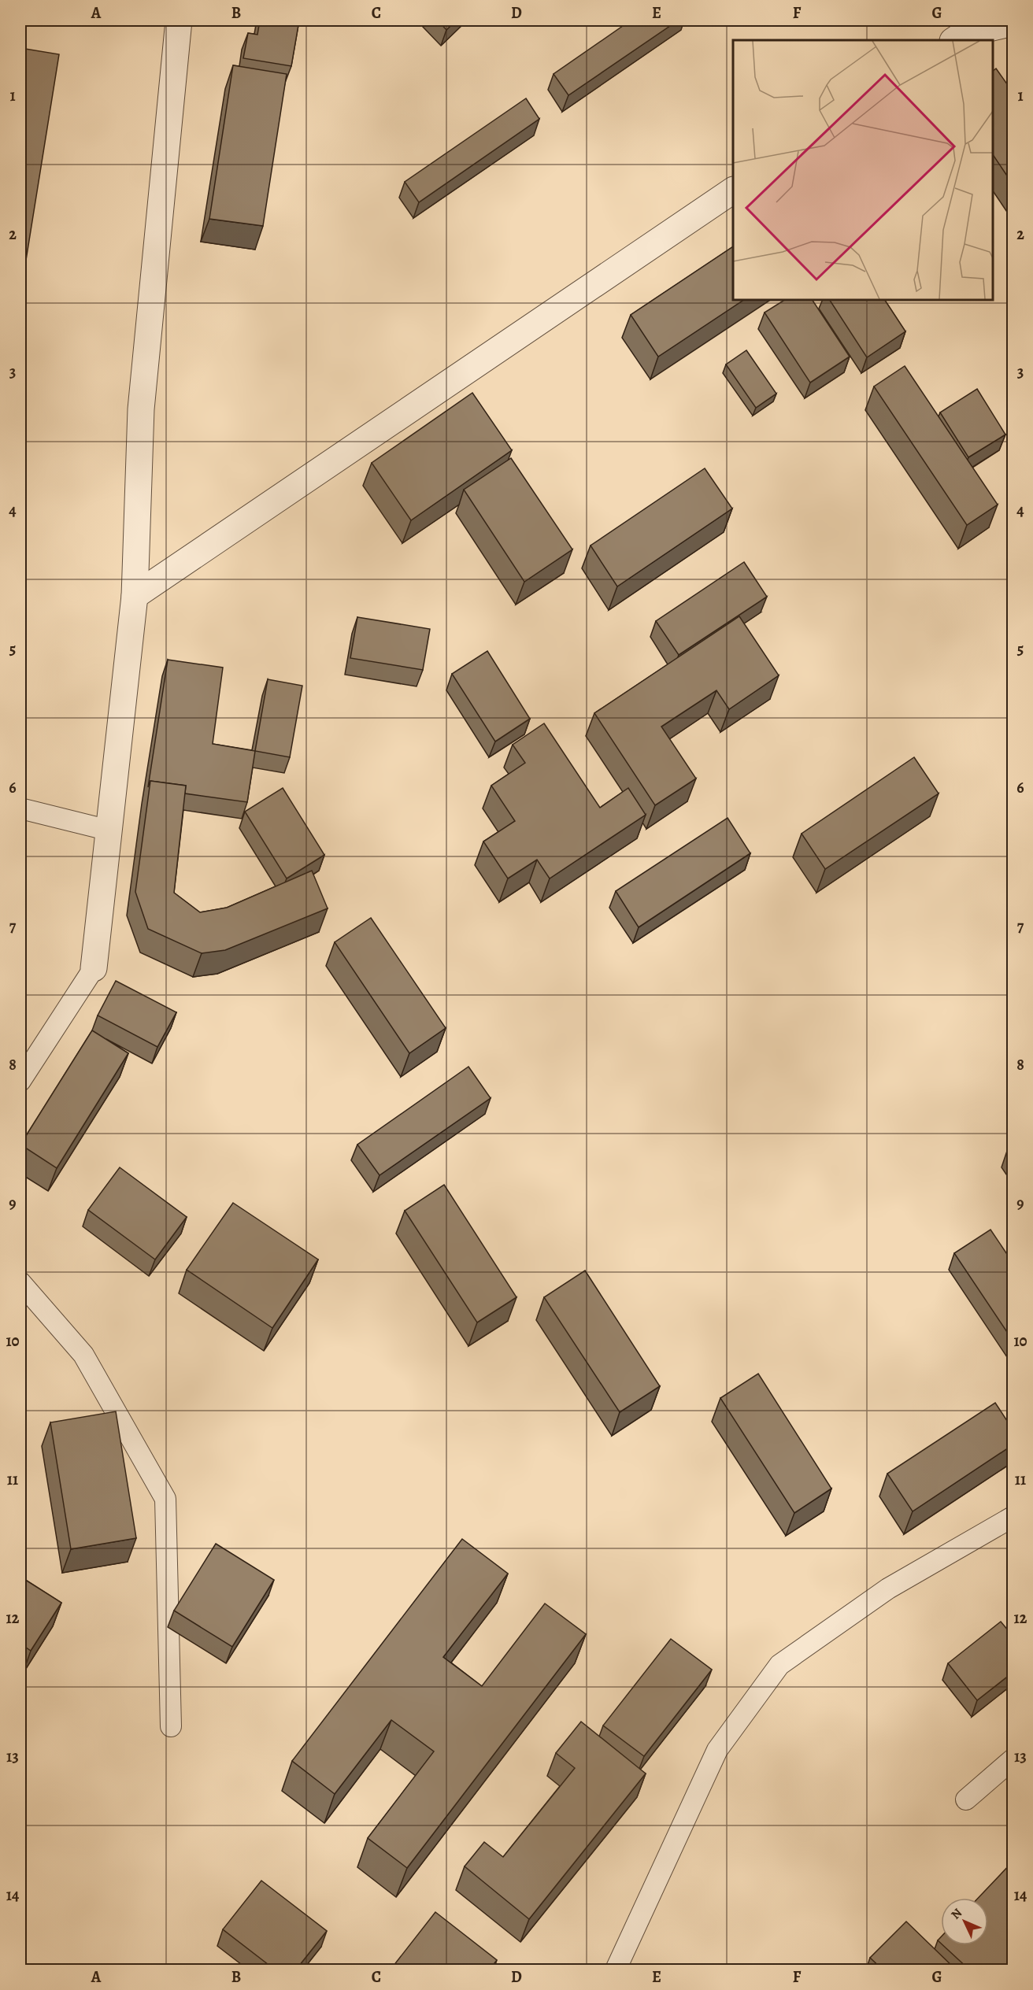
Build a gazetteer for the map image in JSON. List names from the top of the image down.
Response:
{
  "north": "top left",
  "grid": {
    "columns": [
      "A",
      "B",
      "C",
      "D",
      "E",
      "F",
      "G"
    ],
    "rows": [
      "1",
      "2",
      "3",
      "4",
      "5",
      "6",
      "7",
      "8",
      "9",
      "10",
      "11",
      "12",
      "13",
      "14"
    ]
  }
}
